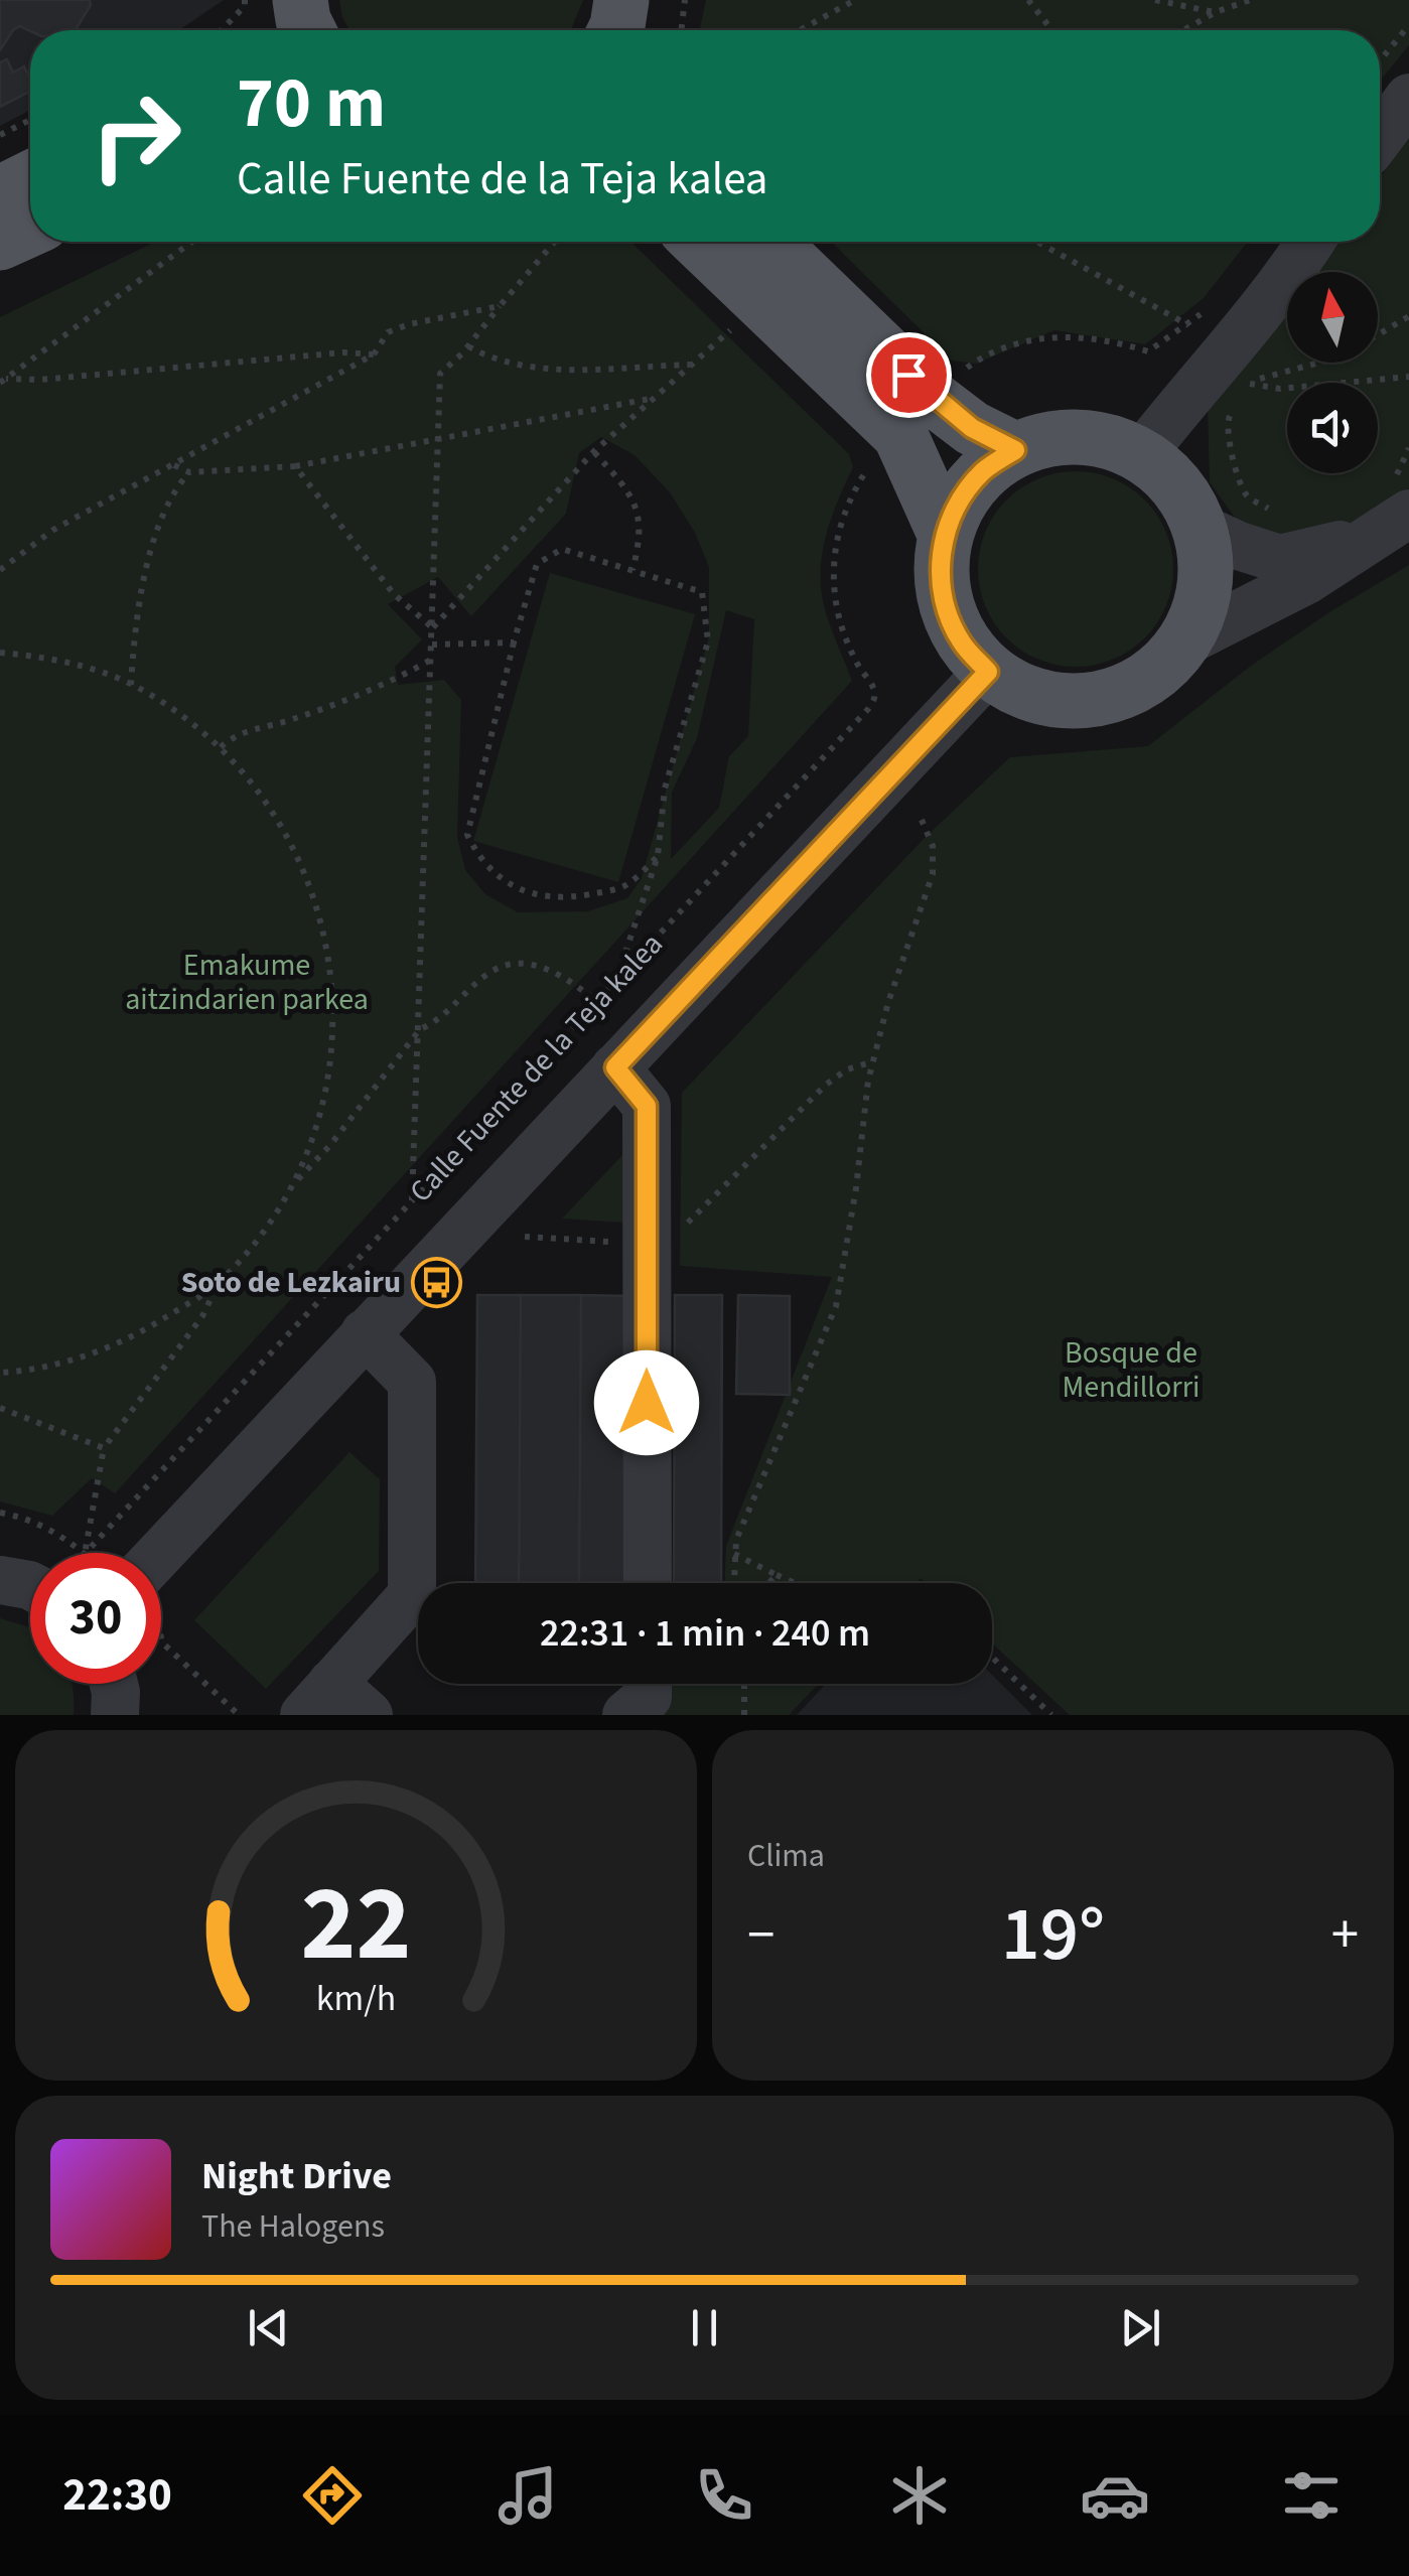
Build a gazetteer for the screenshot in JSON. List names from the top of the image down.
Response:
{
  "streets": {
    "street": ["Calle Fuente de la Teja kalea"]
  },
  "parks": ["Emakume aitzindarien parkea", "Bosque de Mendillorri"],
  "places": {
    "bus stop": ["Soto de Lezkairu"]
  },
  "north": "top",
  "page": {
    "turn": ["70 m", "Calle Fuente de la Teja kalea"],
    "limit": "30",
    "trip": "22:31 · 1 min · 240 m",
    "tile": "Clima",
    "heat": ["−", "19°", "+"],
    "song": ["Night Drive", "The Halogens"],
    "tabs": "22:30",
    "gauge": ["22", "km/h"]
  }
}
